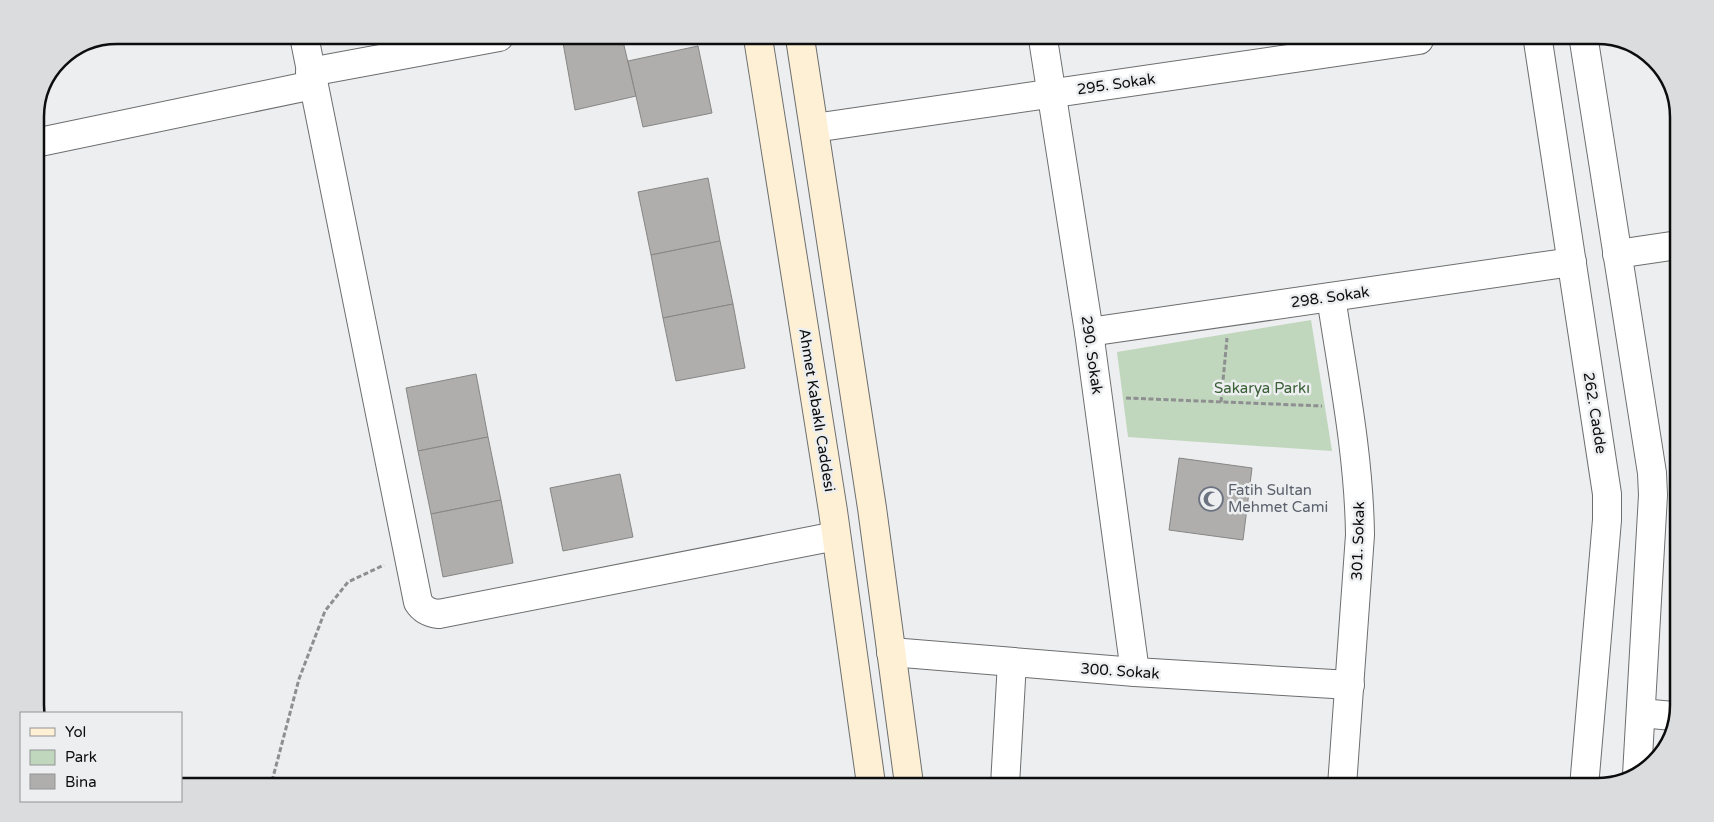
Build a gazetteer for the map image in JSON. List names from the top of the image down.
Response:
{
  "streets": {
    "main road": ["Ahmet Kabaklı Caddesi"],
    "street": [
      "295. Sokak",
      "298. Sokak",
      "290. Sokak",
      "262. Cadde",
      "301. Sokak",
      "300. Sokak"
    ]
  },
  "crossings": [
    ["295. Sokak", "290. Sokak"],
    ["298. Sokak", "290. Sokak"],
    ["298. Sokak", "262. Cadde"],
    ["298. Sokak", "301. Sokak"],
    ["290. Sokak", "300. Sokak"],
    ["301. Sokak", "300. Sokak"]
  ],
  "parks": ["Sakarya Parkı"],
  "places": {
    "mosque": ["Fatih Sultan Mehmet Cami"]
  },
  "legend": ["Yol", "Park", "Bina"]
}
